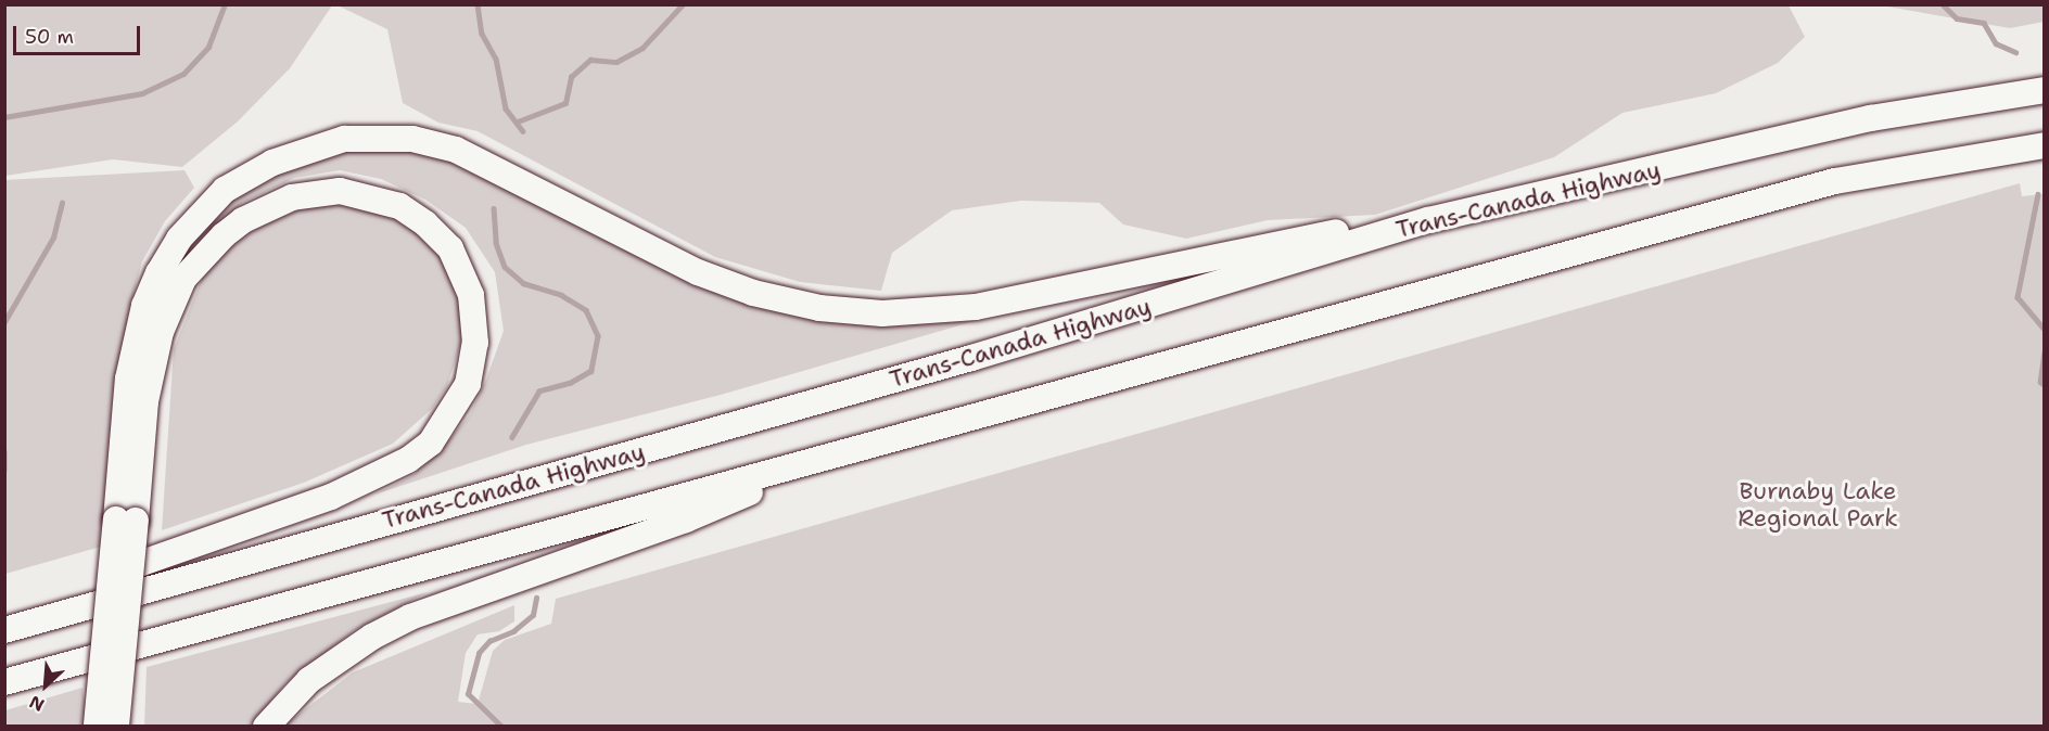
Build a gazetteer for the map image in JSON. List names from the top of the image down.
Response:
{
  "streets": {
    "highway": ["Trans-Canada Highway"]
  },
  "parks": ["Burnaby Lake Regional Park"],
  "scale_bar": "50 m",
  "north": "bottom left"
}
